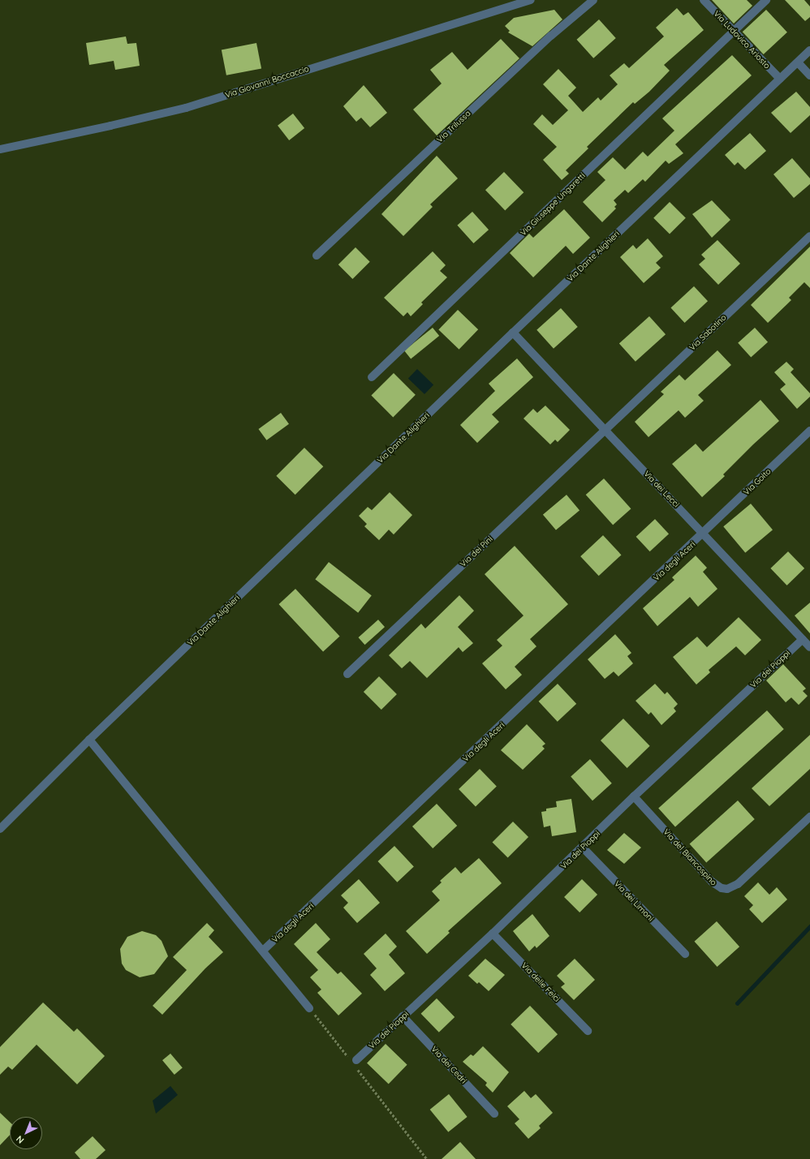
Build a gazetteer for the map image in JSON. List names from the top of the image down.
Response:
{
  "streets": {
    "street": [
      "Via Ludovico Ariosto",
      "Via Giovanni Boccaccio",
      "Via Trilussa",
      "Via Giuseppe Ungaretti",
      "Via Dante Alighieri",
      "Via Sabotino",
      "Via Goito",
      "Via dei Lecci",
      "Via dei Pini",
      "Via degli Aceri",
      "Via dei Pioppi",
      "Via del Biancospino",
      "Via dei Limoni",
      "Via delle Felci",
      "Via dei Cedri"
    ]
  },
  "crossings": [
    ["Via Ludovico Ariosto", "Via Giuseppe Ungaretti"],
    ["Via Ludovico Ariosto", "Via Dante Alighieri"],
    ["Via Dante Alighieri", "Via dei Lecci"],
    ["Via Sabotino", "Via dei Lecci"],
    ["Via Sabotino", "Via dei Pini"],
    ["Via Goito", "Via dei Lecci"],
    ["Via Goito", "Via degli Aceri"],
    ["Via dei Lecci", "Via dei Pini"],
    ["Via dei Lecci", "Via degli Aceri"],
    ["Via dei Lecci", "Via dei Pioppi"],
    ["Via dei Pioppi", "Via del Biancospino"],
    ["Via dei Pioppi", "Via dei Limoni"],
    ["Via dei Pioppi", "Via delle Felci"],
    ["Via dei Pioppi", "Via dei Cedri"]
  ],
  "north": "bottom left"
}
